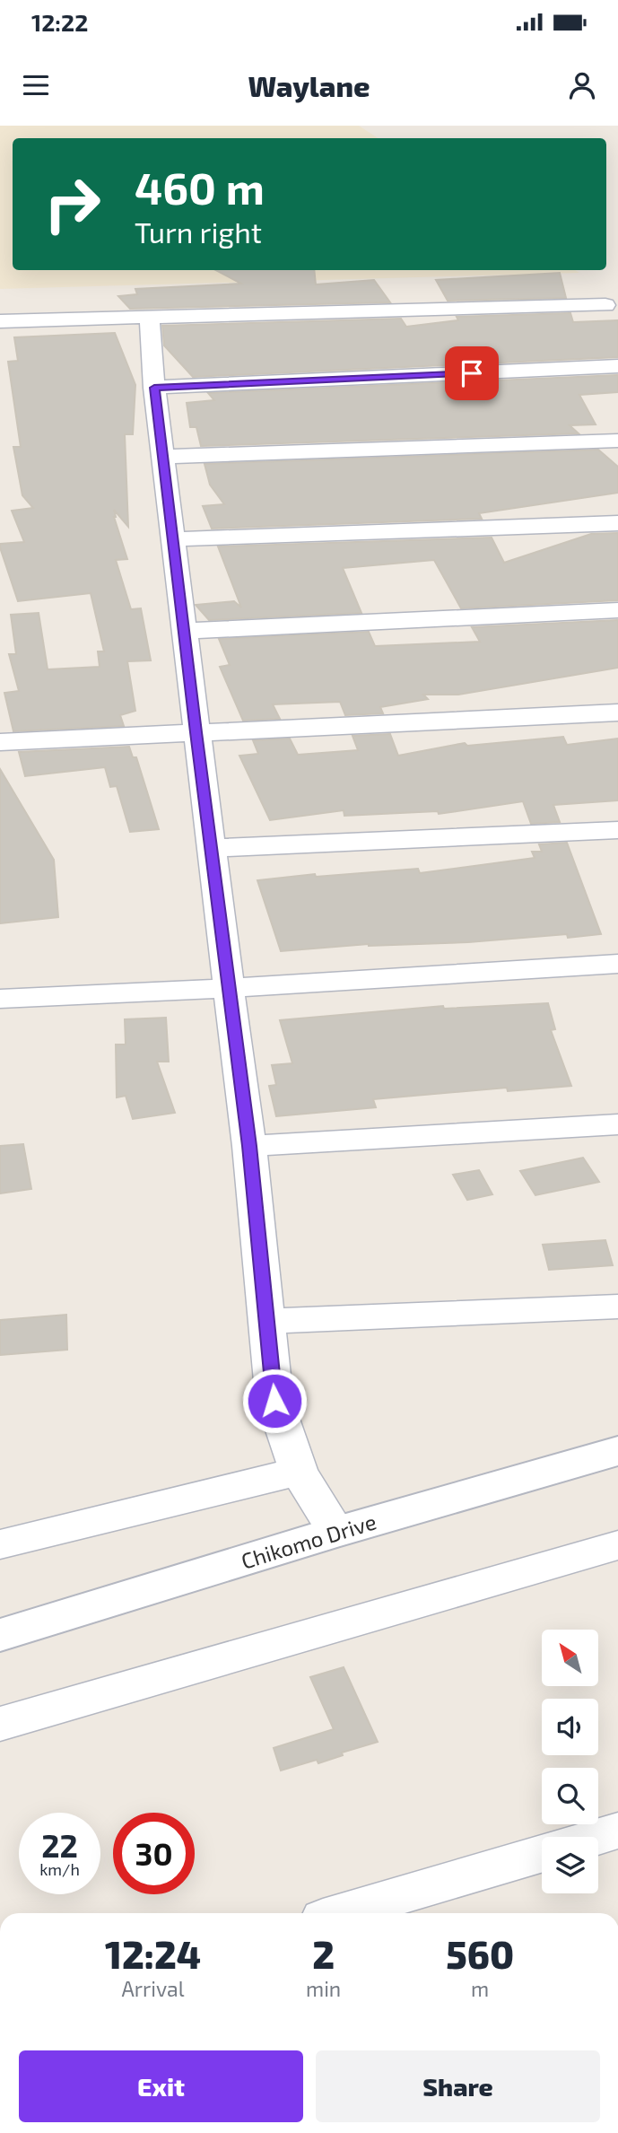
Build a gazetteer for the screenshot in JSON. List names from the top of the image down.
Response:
{
  "streets": {
    "street": ["Chikomo Drive"]
  },
  "north": "top left",
  "page": {
    "status": "12:22",
    "header": "Waylane",
    "turn": ["460 m", "Turn right"],
    "speed": "22 km/h",
    "limit": "30",
    "eta": [
      "12:24",
      "Arrival",
      "2",
      "min",
      "560",
      "m"
    ],
    "buttons": ["Exit", "Share"]
  }
}
